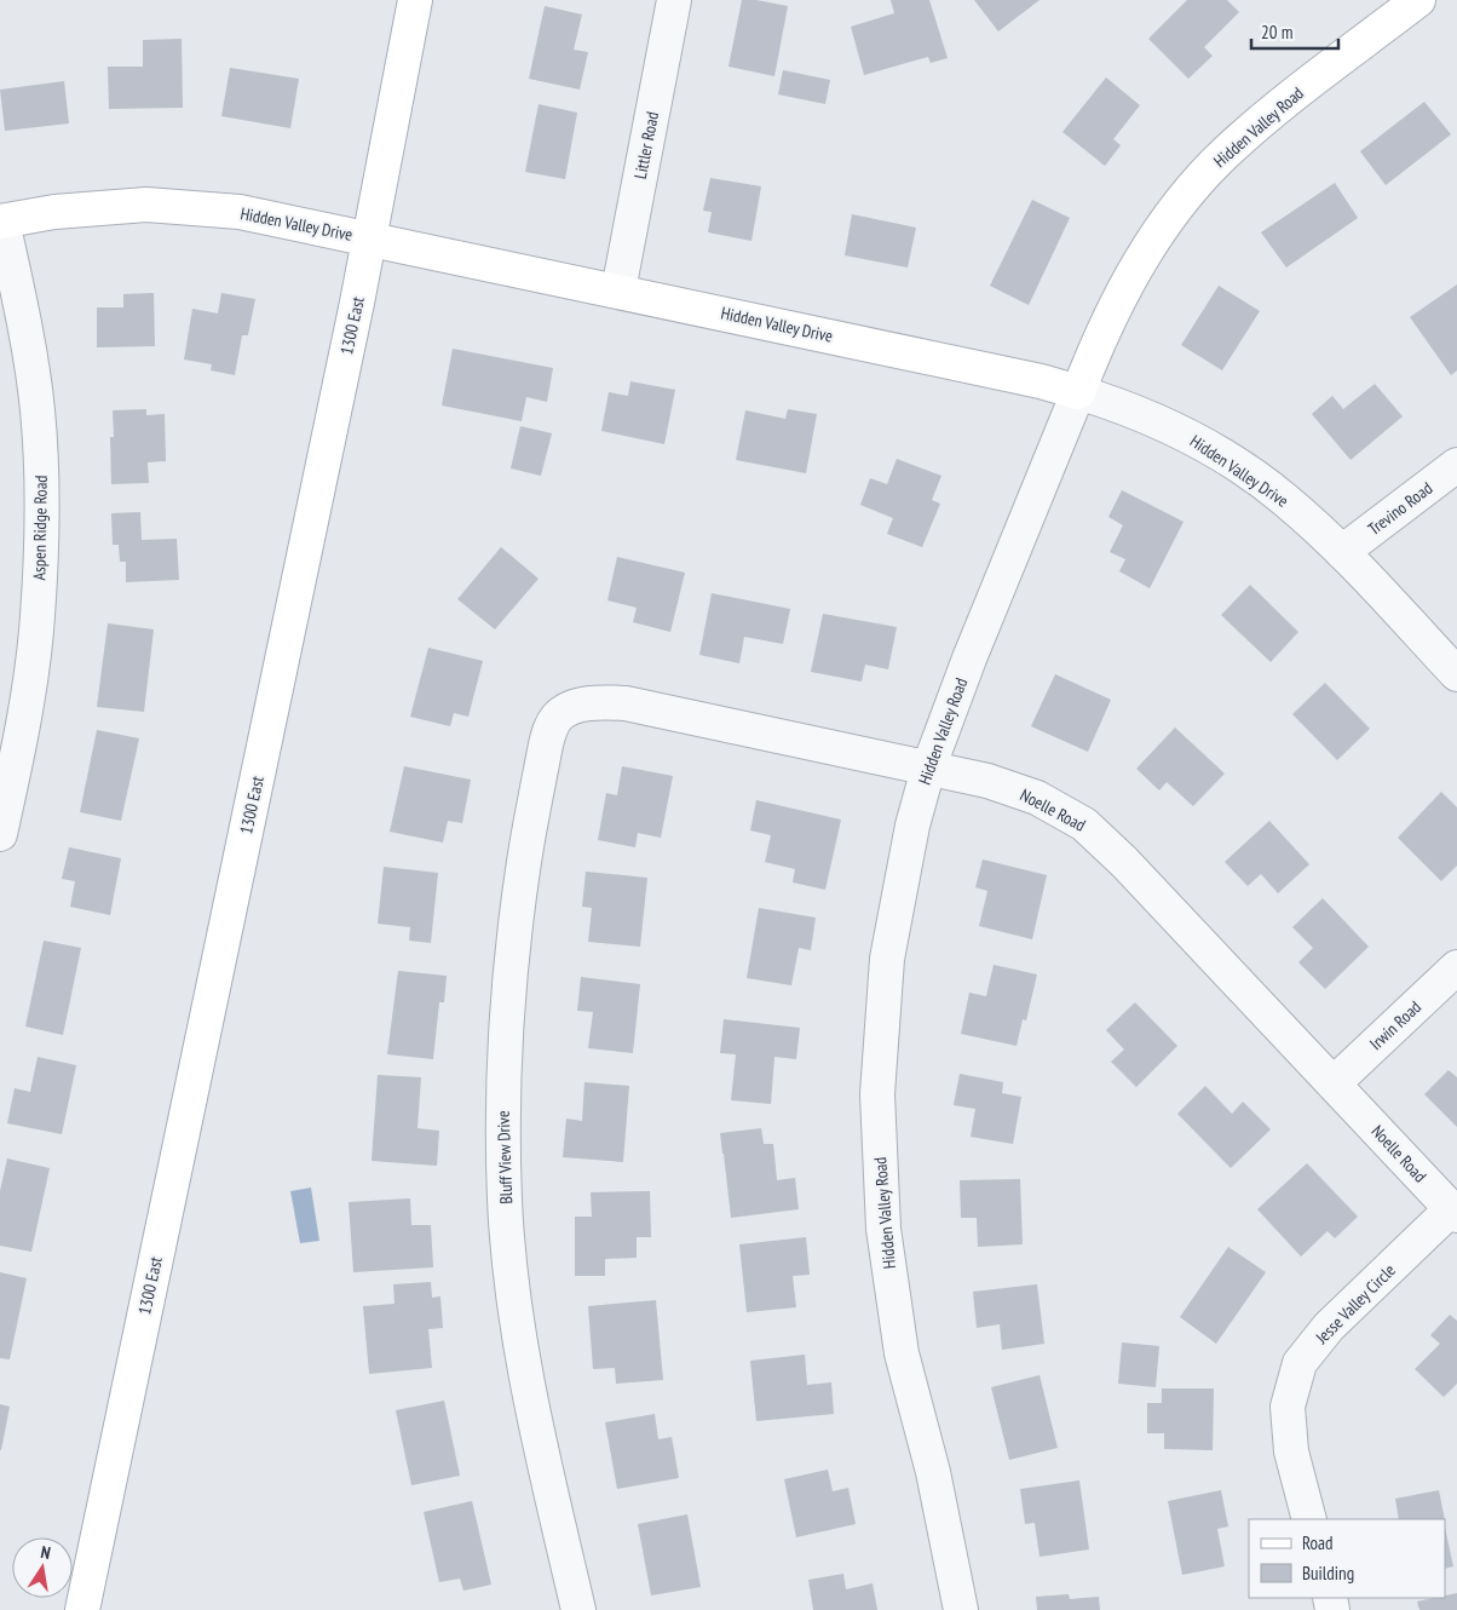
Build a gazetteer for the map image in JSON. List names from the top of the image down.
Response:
{
  "streets": {
    "main road": ["Hidden Valley Road", "Hidden Valley Drive", "1300 East"],
    "street": [
      "Littler Road",
      "Trevino Road",
      "Aspen Ridge Road",
      "Noelle Road",
      "Irwin Road",
      "Bluff View Drive",
      "Jesse Valley Circle"
    ]
  },
  "crossings": [
    ["Hidden Valley Road", "Hidden Valley Drive"],
    ["Hidden Valley Road", "Noelle Road"],
    ["Littler Road", "Hidden Valley Drive"],
    ["Hidden Valley Drive", "1300 East"],
    ["Hidden Valley Drive", "Trevino Road"],
    ["Hidden Valley Drive", "Aspen Ridge Road"],
    ["Noelle Road", "Irwin Road"],
    ["Noelle Road", "Bluff View Drive"],
    ["Noelle Road", "Jesse Valley Circle"]
  ],
  "legend": ["Road", "Building"],
  "scale_bar": "20 m",
  "north": "top"
}
